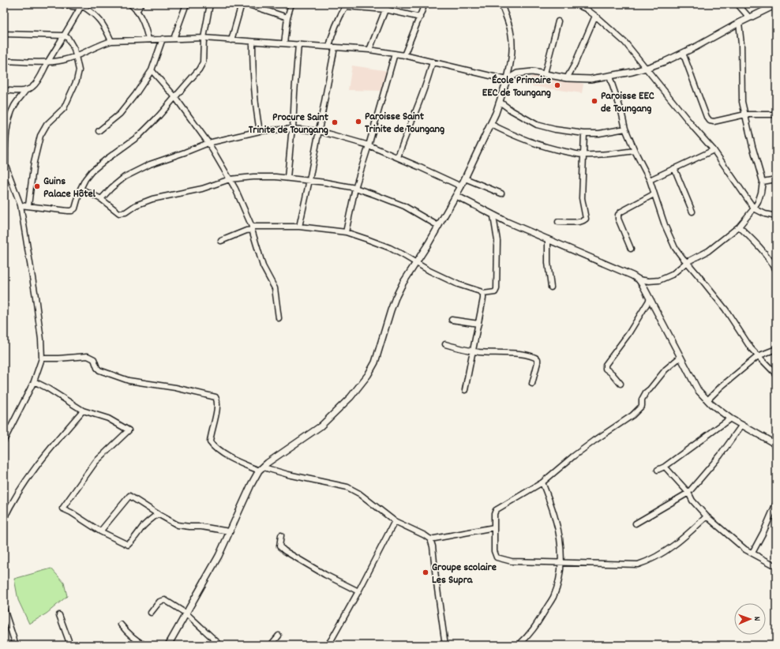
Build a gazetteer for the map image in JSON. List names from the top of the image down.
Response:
{
  "places": [
    "École Primaire EEC de Toungang",
    "Paroisse EEC de Toungang",
    "Paroisse Saint Trinite de Toungang",
    "Procure Saint Trinite de Toungang",
    "Guins Palace Hôtel",
    "Groupe scolaire Les Supra"
  ],
  "north": "right"
}
